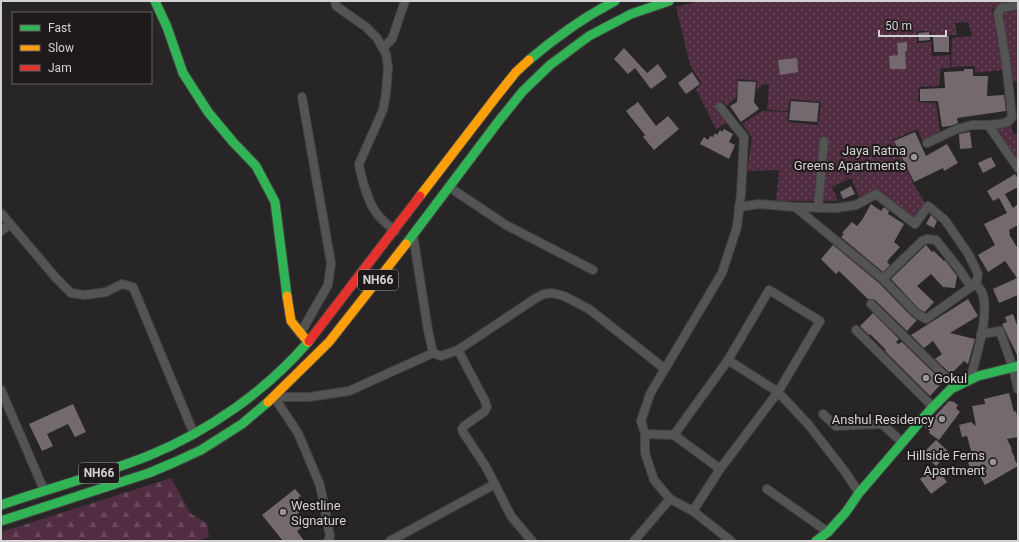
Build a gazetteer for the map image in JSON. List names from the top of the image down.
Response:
{
  "streets": {
    "main road": ["NH66"]
  },
  "places": [
    "Jaya Ratna Greens Apartments",
    "Gokul",
    "Anshul Residency",
    "Hillside Ferns Apartment",
    "Westline Signature"
  ],
  "legend": ["Fast", "Slow", "Jam"],
  "scale_bar": "50 m"
}
